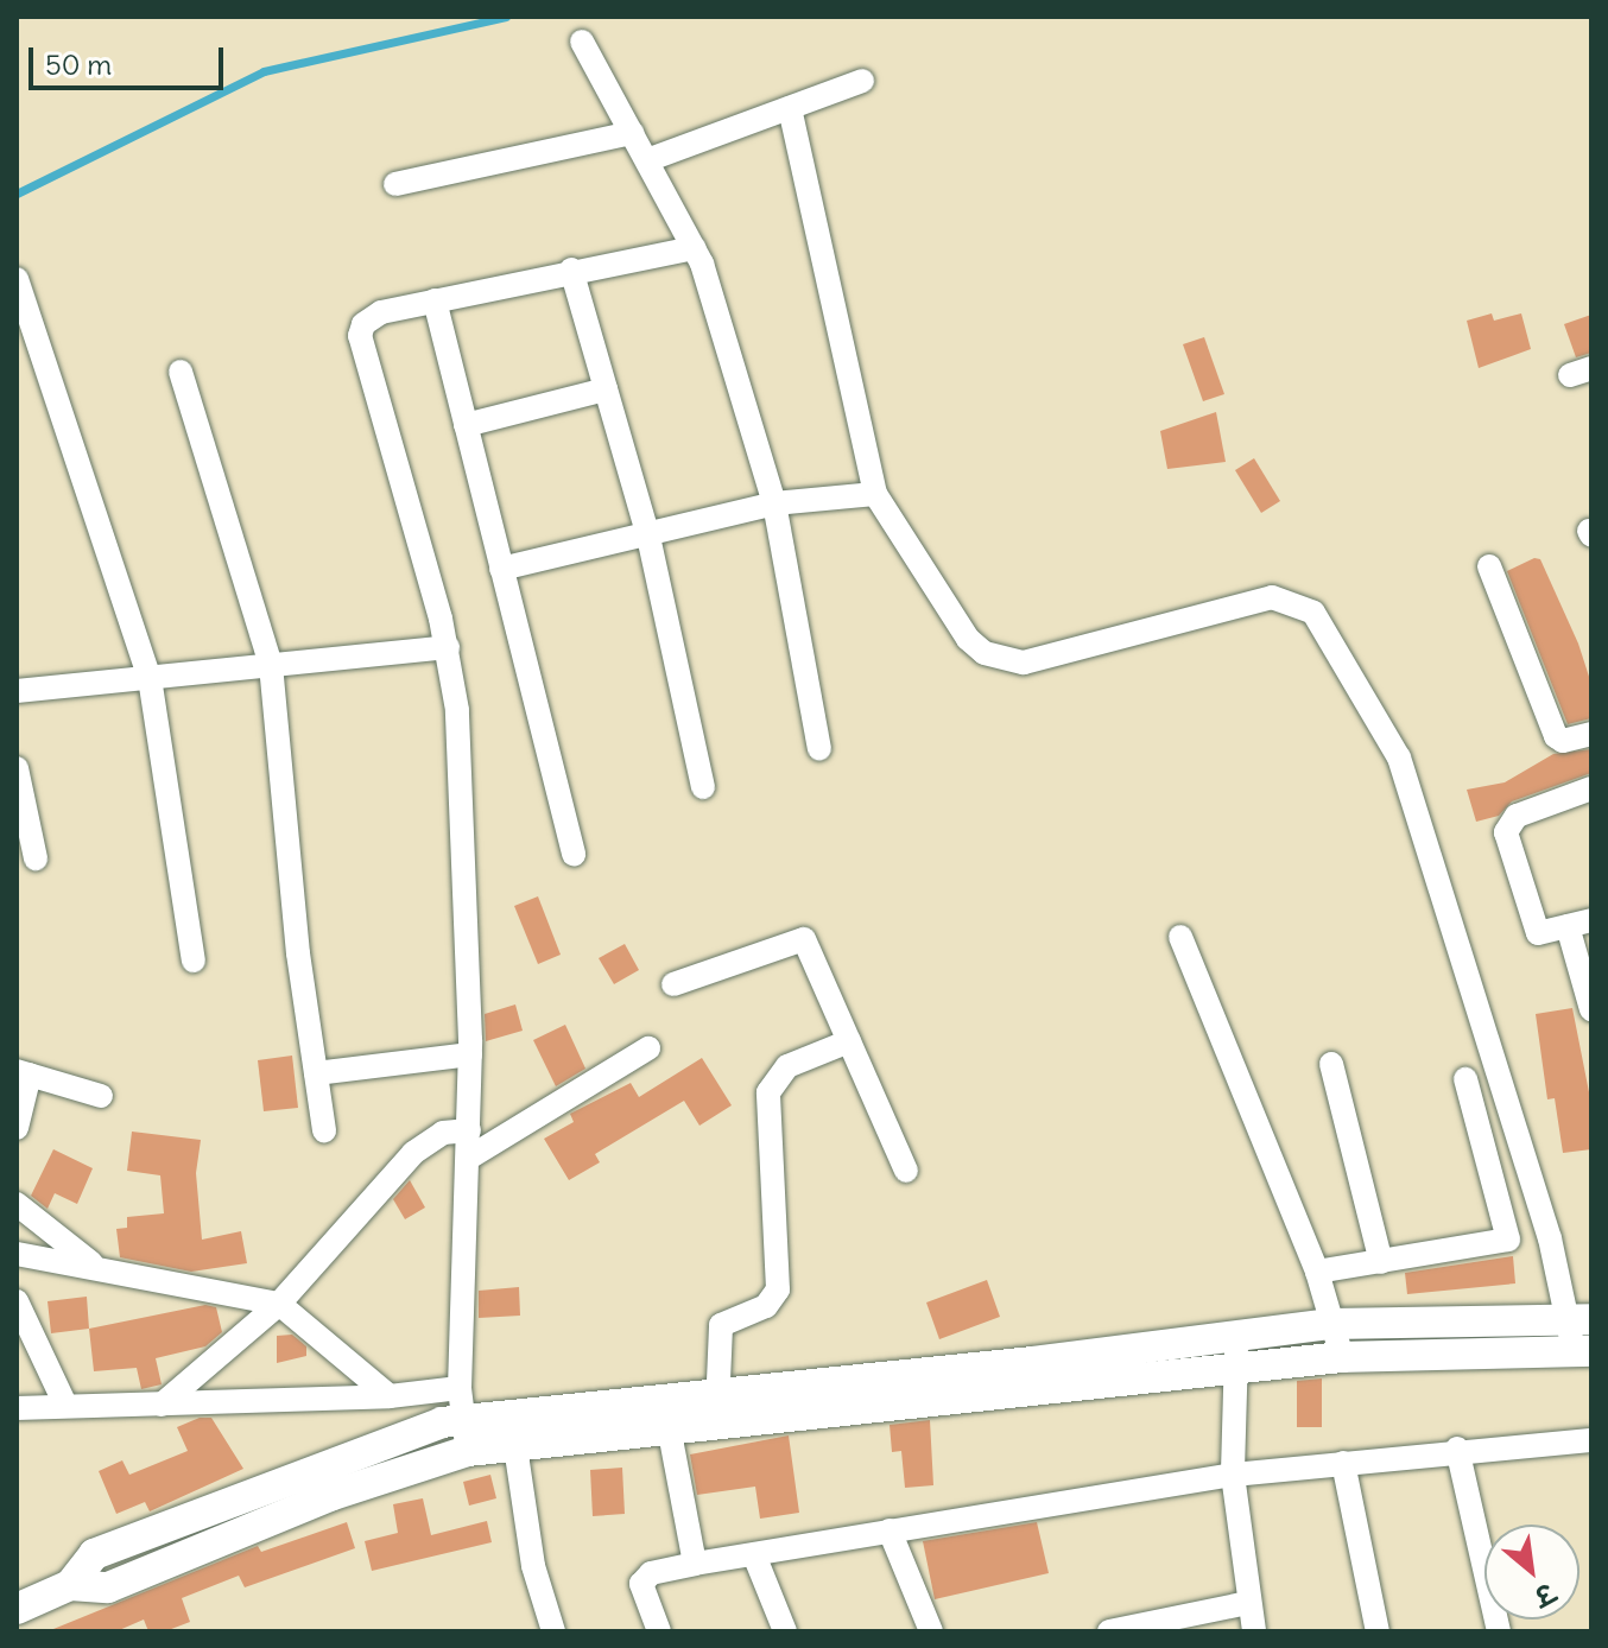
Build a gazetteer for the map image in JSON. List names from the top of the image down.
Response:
{
  "scale_bar": "50 m",
  "north": "bottom right"
}
